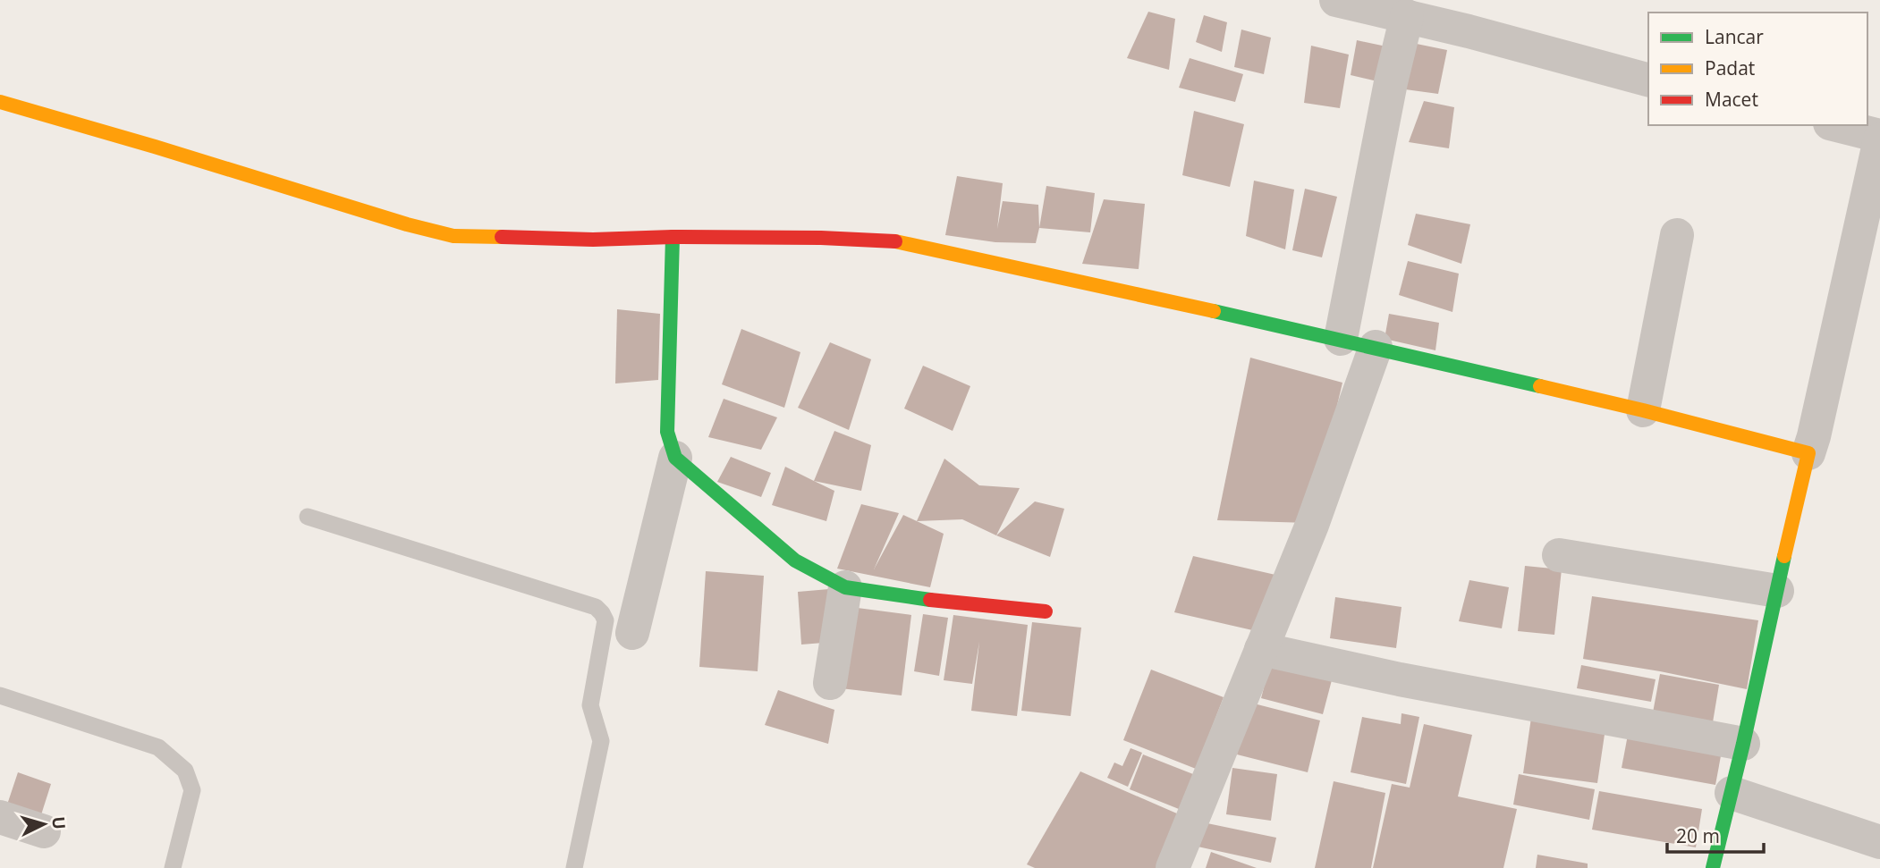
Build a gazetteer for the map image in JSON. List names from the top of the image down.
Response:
{
  "legend": ["Lancar", "Padat", "Macet"],
  "scale_bar": "20 m",
  "north": "right"
}
